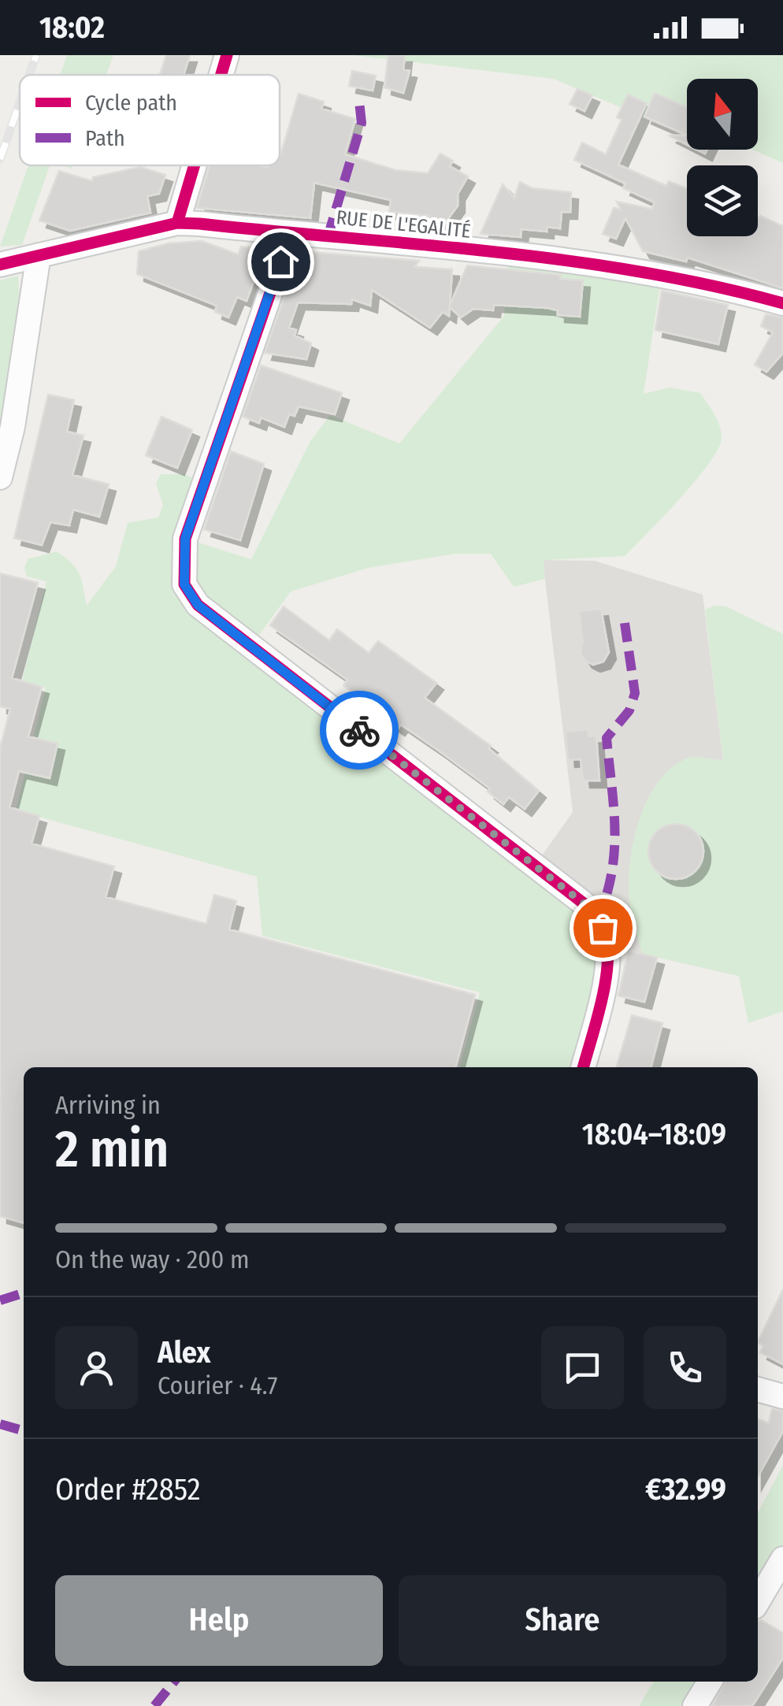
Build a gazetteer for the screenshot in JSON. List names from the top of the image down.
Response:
{
  "streets": {
    "street": ["RUE DE L'EGALITÉ"]
  },
  "legend": ["Cycle path", "Path"],
  "north": "top",
  "page": {
    "status": "18:02",
    "heading": ["2 min", "Arriving in", "18:04–18:09"],
    "panel": [
      "Alex",
      "Courier · 4.7",
      "Order #2852",
      "€32.99"
    ],
    "bar": "On the way · 200 m",
    "buttons": ["Help", "Share"]
  }
}
